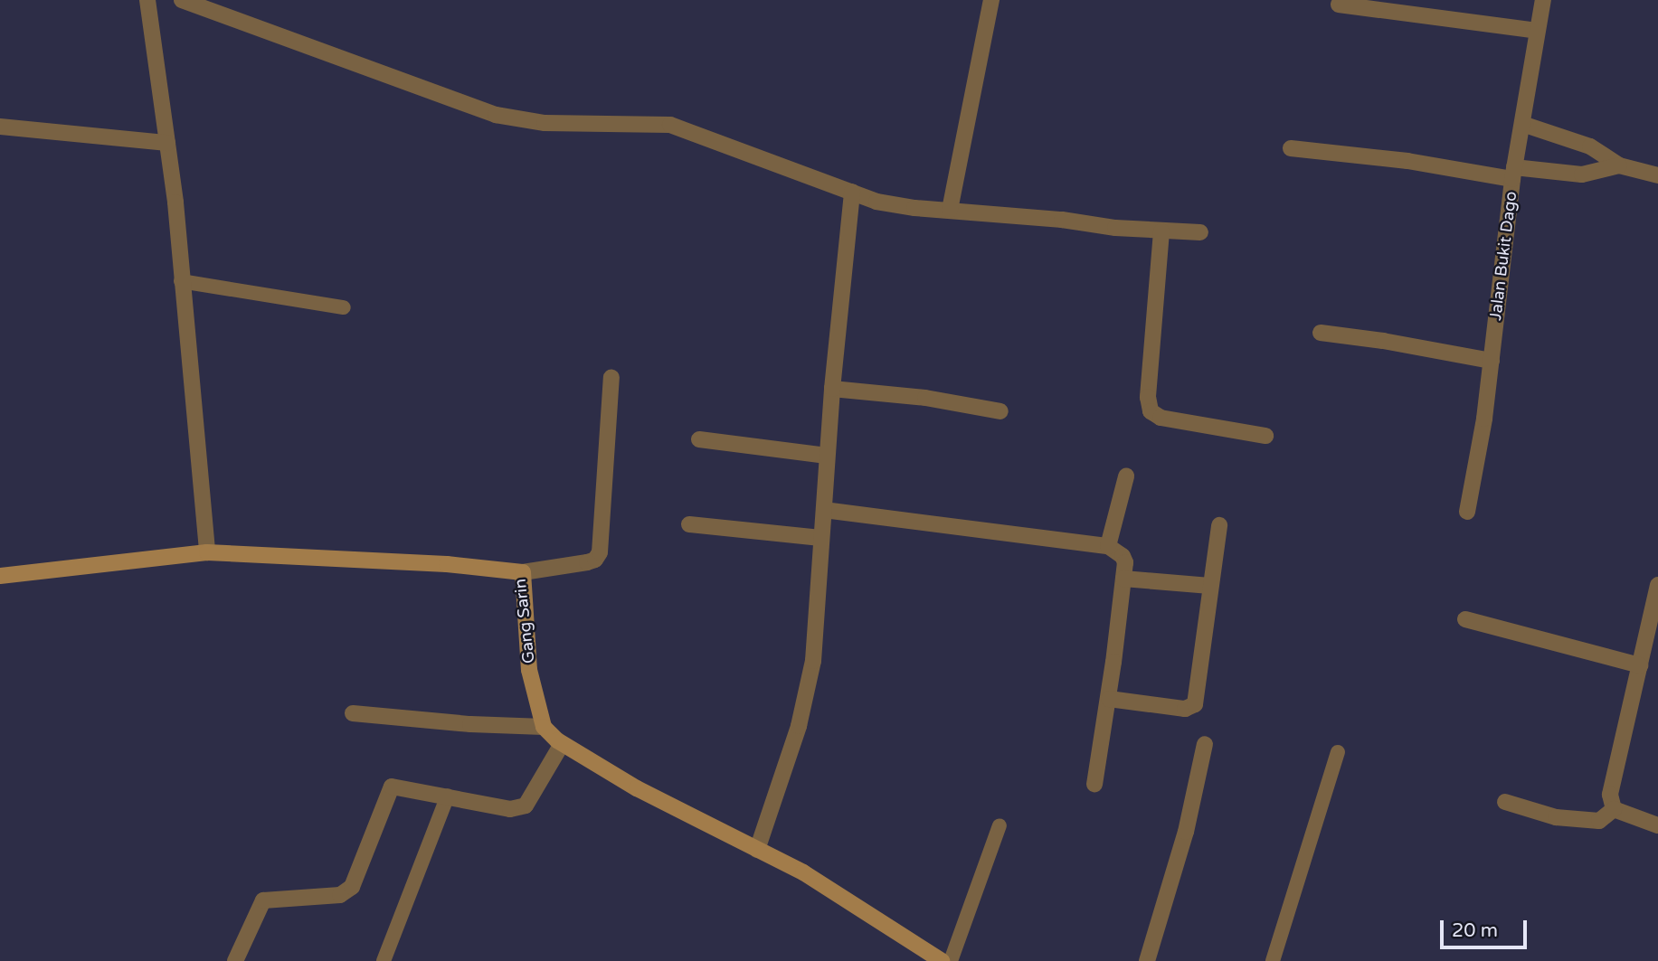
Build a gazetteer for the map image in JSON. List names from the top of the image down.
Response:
{
  "streets": {
    "street": ["Jalan Bukit Dago", "Gang Sarin"]
  },
  "scale_bar": "20 m"
}
